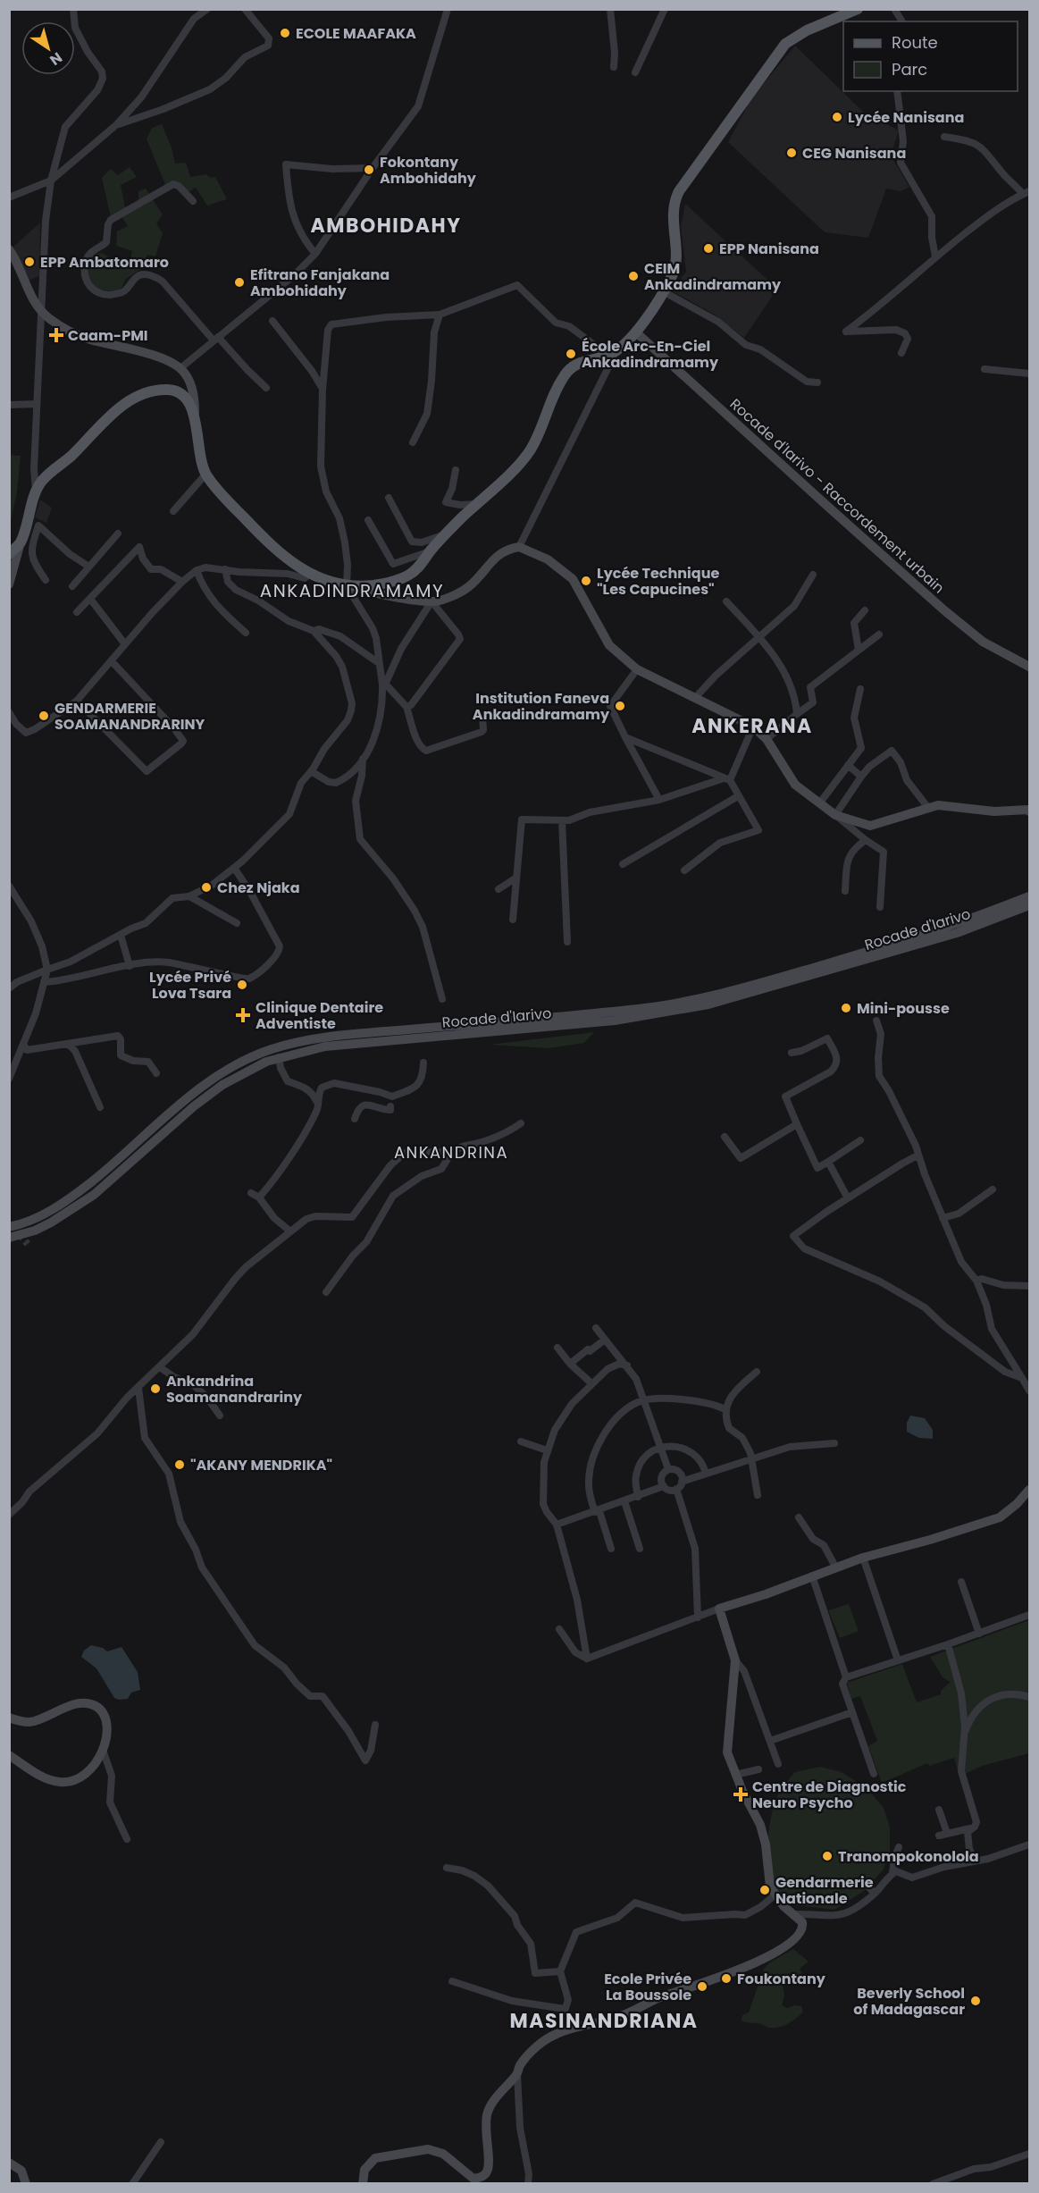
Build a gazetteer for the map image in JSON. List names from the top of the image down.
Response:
{
  "streets": {
    "main road": ["Rocade d'Iarivo - Raccordement urbain", "Rocade d'Iarivo"]
  },
  "districts": [
    "AMBOHIDAHY",
    "ANKADINDRAMAMY",
    "ANKERANA",
    "ANKANDRINA",
    "MASINANDRIANA"
  ],
  "places": {
    "other": [
      "ECOLE MAAFAKA",
      "Lycée Nanisana",
      "CEG Nanisana",
      "Fokontany Ambohidahy",
      "EPP Nanisana",
      "EPP Ambatomaro",
      "CEIM Ankadindramamy",
      "Efitrano Fanjakana Ambohidahy",
      "École Arc-En-Ciel Ankadindramamy",
      "Lycée Technique \"Les Capucines\"",
      "Institution Faneva Ankadindramamy",
      "GENDARMERIE SOAMANANDRARINY",
      "Chez Njaka",
      "Lycée Privé Lova Tsara",
      "Mini-pousse",
      "Ankandrina Soamanandrariny",
      "\"AKANY MENDRIKA\"",
      "Tranompokonolola",
      "Gendarmerie Nationale",
      "Foukontany",
      "Ecole Privée La Boussole",
      "Beverly School of Madagascar"
    ],
    "health": ["Caam-PMI", "Clinique Dentaire Adventiste", "Centre de Diagnostic Neuro Psycho"]
  },
  "legend": ["Route", "Parc"],
  "north": "bottom right"
}
